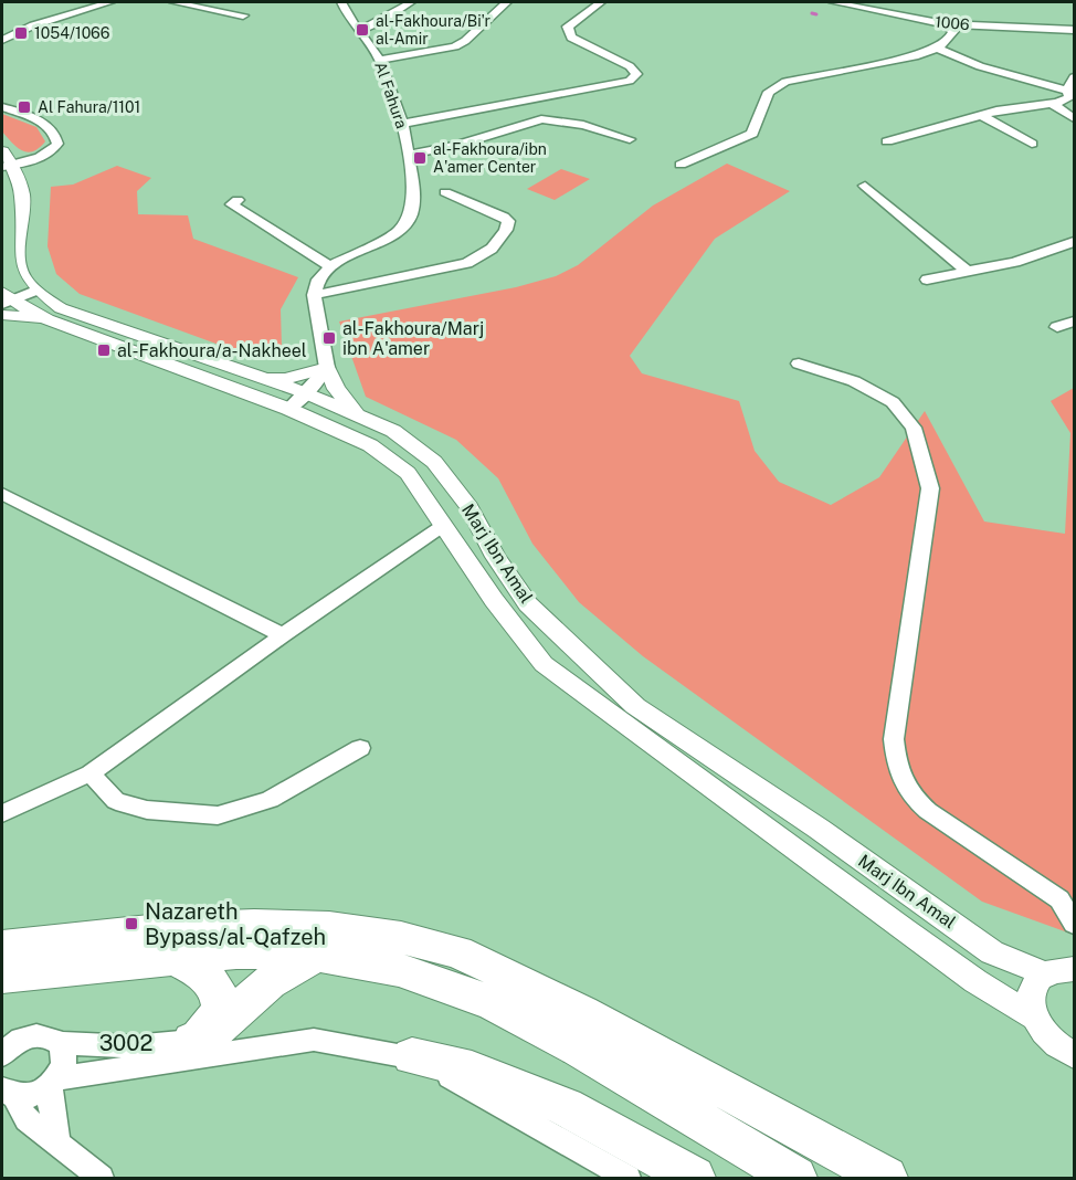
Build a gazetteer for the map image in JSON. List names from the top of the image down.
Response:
{
  "streets": {
    "street": [
      "1006",
      "Al Fahura",
      "Marj Ibn Amal",
      "3002"
    ]
  },
  "places": {
    "transit": [
      "al-Fakhoura/Bi'r al-Amir",
      "1054/1066",
      "Al Fahura/1101",
      "al-Fakhoura/ibn A'amer Center",
      "al-Fakhoura/Marj ibn A'amer",
      "al-Fakhoura/a-Nakheel",
      "Nazareth Bypass/al-Qafzeh"
    ]
  }
}
